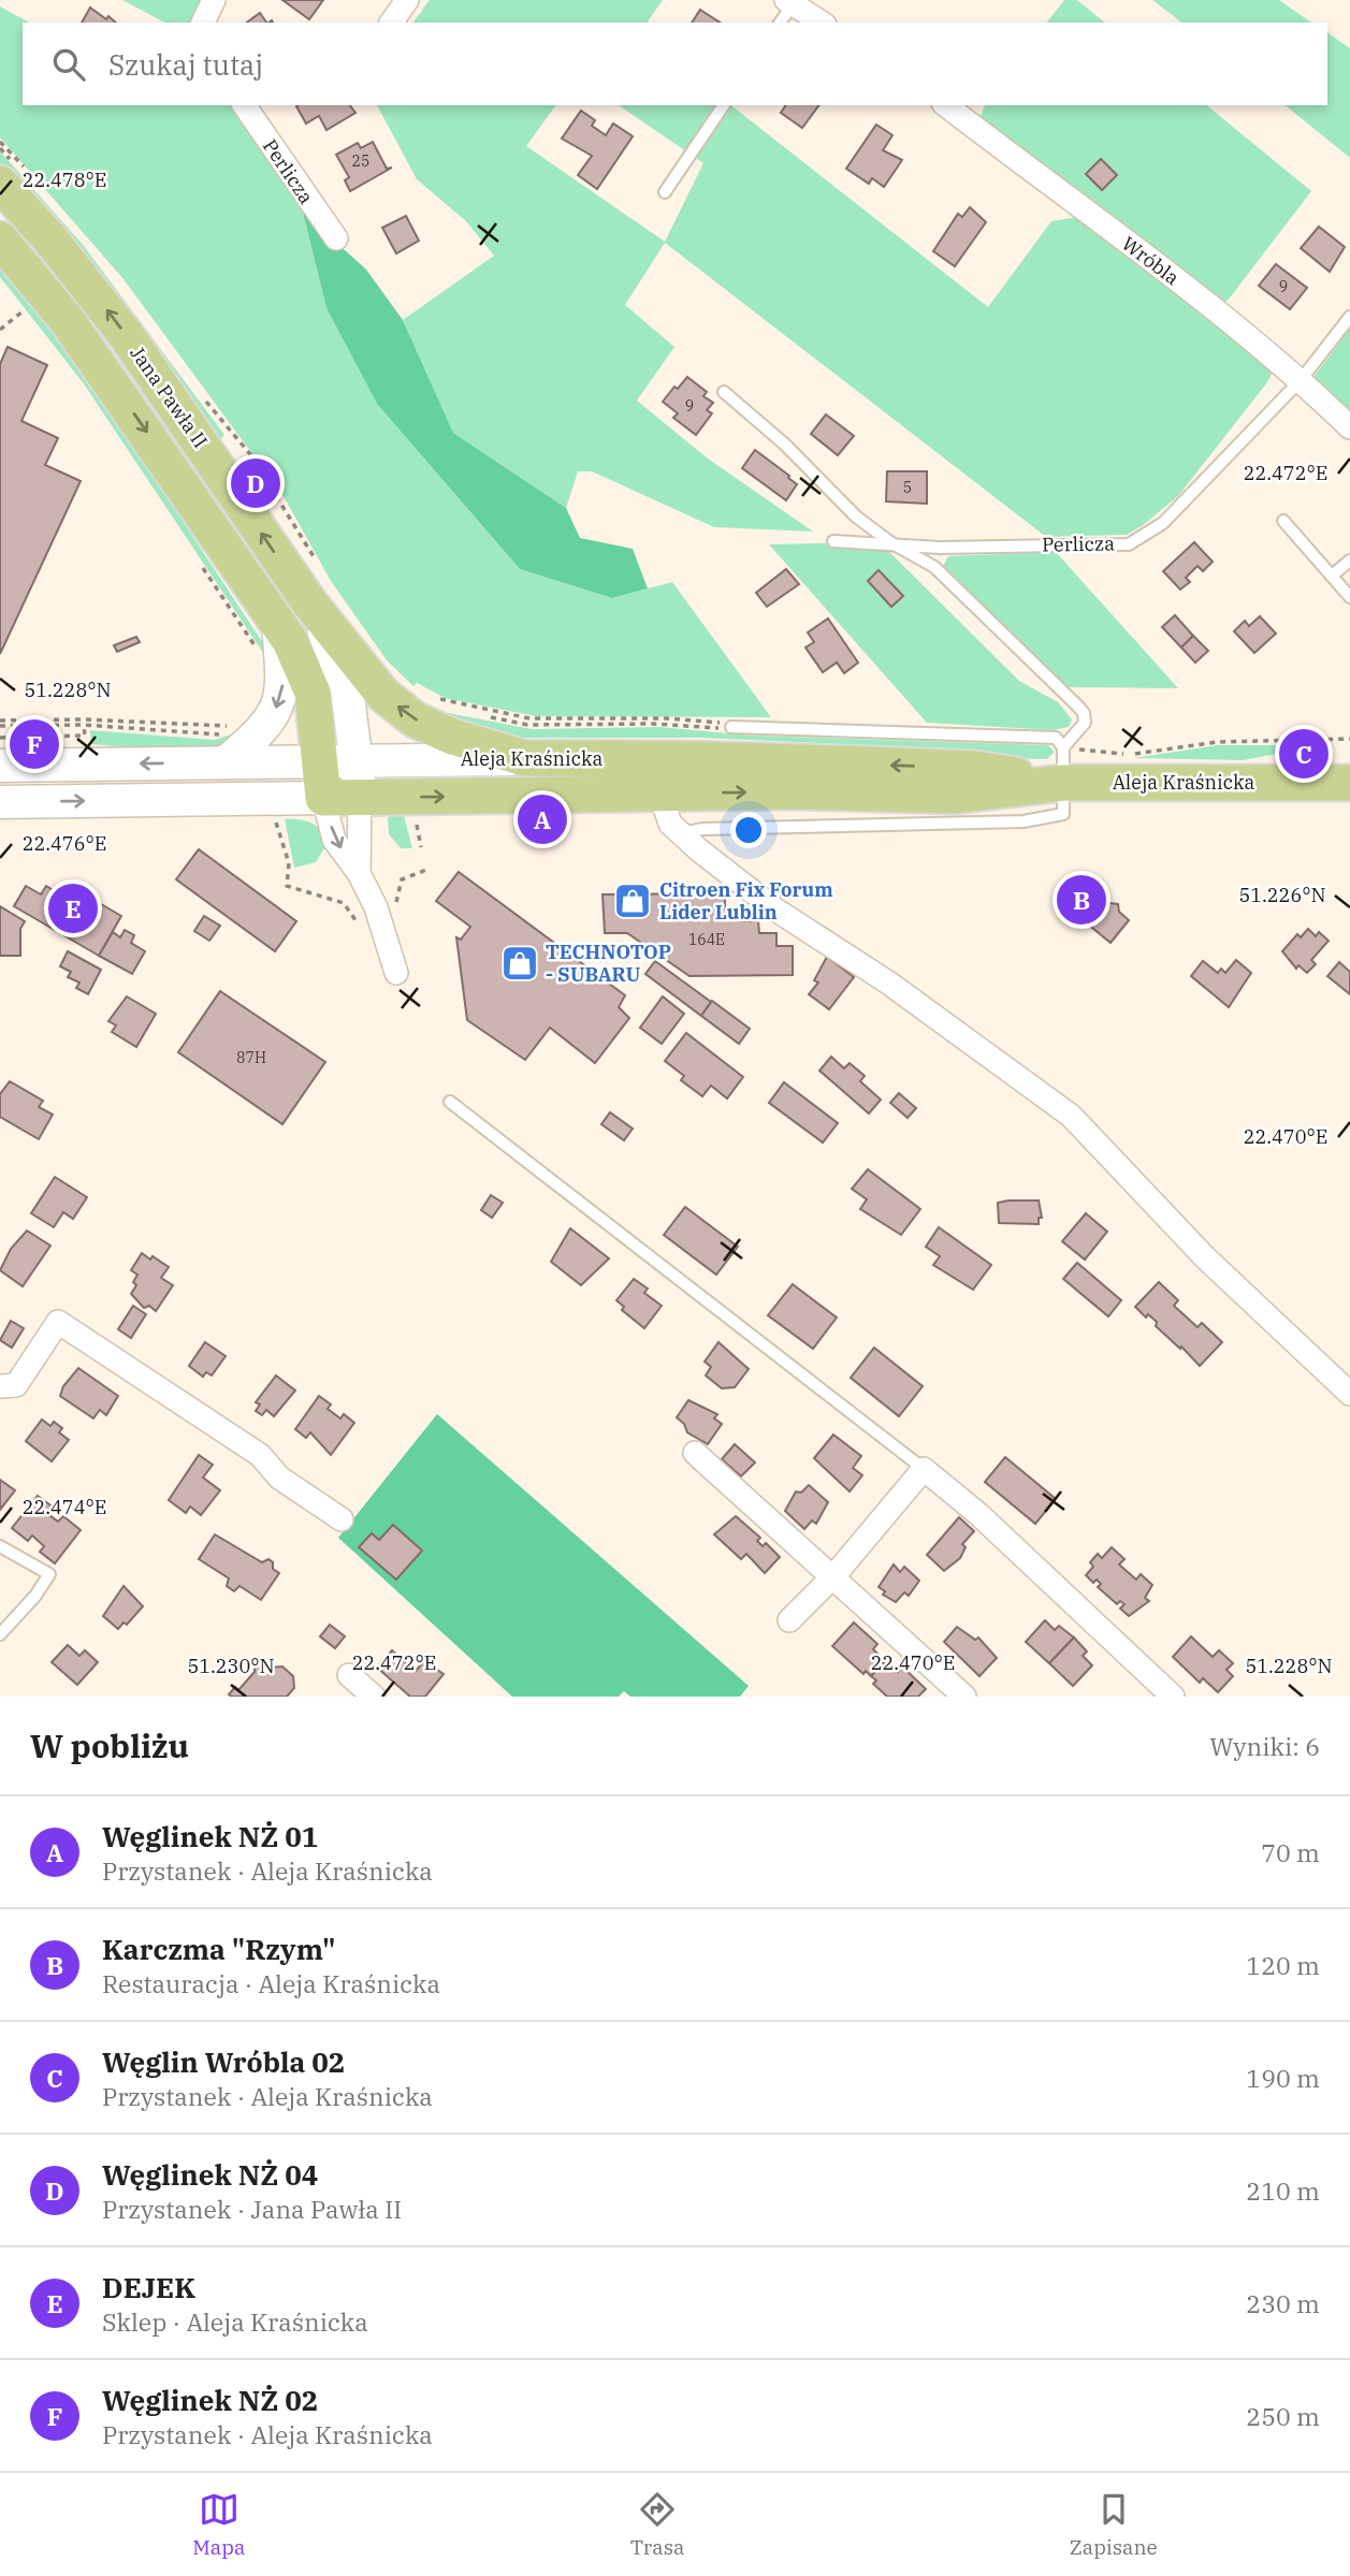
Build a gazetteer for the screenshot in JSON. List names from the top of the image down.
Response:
{
  "streets": {
    "main road": ["Jana Pawła II", "Aleja Kraśnicka"],
    "street": ["Perlicza", "Wróbla"]
  },
  "crossings": [
    ["Perlicza", "Wróbla"],
    ["Jana Pawła II", "Aleja Kraśnicka"]
  ],
  "places": {
    "shop": ["Citroen Fix Forum Lider Lublin", "TECHNOTOP - SUBARU"]
  },
  "house_numbers": [
    "25",
    "9",
    "9",
    "5",
    "164E",
    "87H"
  ],
  "page": {
    "search": "Szukaj tutaj",
    "pins": [
      "D",
      "F",
      "C",
      "A",
      "B",
      "E"
    ],
    "heading": ["W pobliżu", "Wyniki: 6"],
    "list": [
      {
        "mark": "A",
        "name": "Węglinek NŻ 01",
        "note": "Przystanek · Aleja Kraśnicka",
        "value": "70 m"
      },
      {
        "mark": "B",
        "name": "Karczma \"Rzym\"",
        "note": "Restauracja · Aleja Kraśnicka",
        "value": "120 m"
      },
      {
        "mark": "C",
        "name": "Węglin Wróbla 02",
        "note": "Przystanek · Aleja Kraśnicka",
        "value": "190 m"
      },
      {
        "mark": "D",
        "name": "Węglinek NŻ 04",
        "note": "Przystanek · Jana Pawła II",
        "value": "210 m"
      },
      {
        "mark": "E",
        "name": "DEJEK",
        "note": "Sklep · Aleja Kraśnicka",
        "value": "230 m"
      },
      {
        "mark": "F",
        "name": "Węglinek NŻ 02",
        "note": "Przystanek · Aleja Kraśnicka",
        "value": "250 m"
      }
    ],
    "nav": ["Mapa", "Trasa", "Zapisane"]
  },
  "coordinates": [
    "22.478°E",
    "22.472°E",
    "51.228°N",
    "22.476°E",
    "51.226°N",
    "22.470°E",
    "22.474°E",
    "51.230°N"
  ]
}
